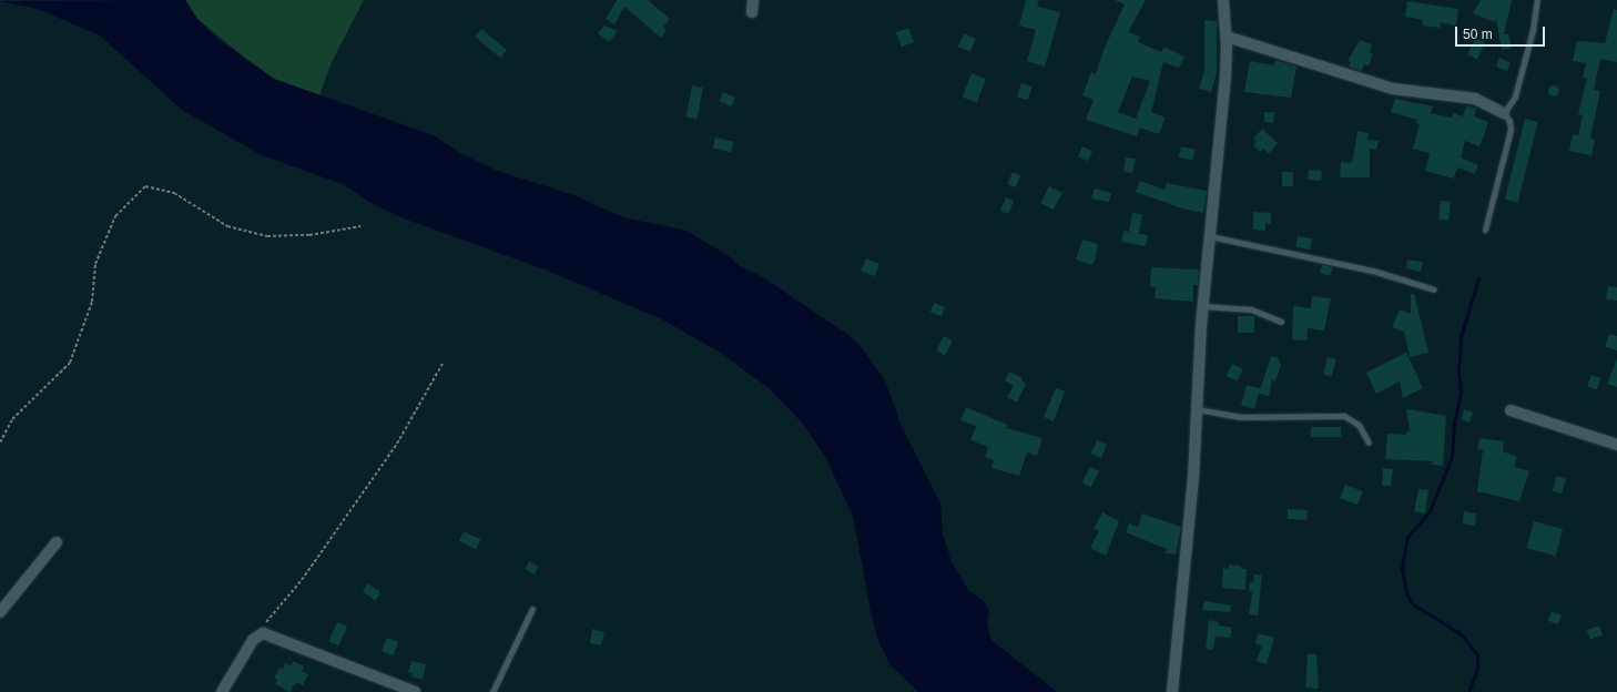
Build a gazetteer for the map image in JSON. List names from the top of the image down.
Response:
{
  "scale_bar": "50 m"
}
